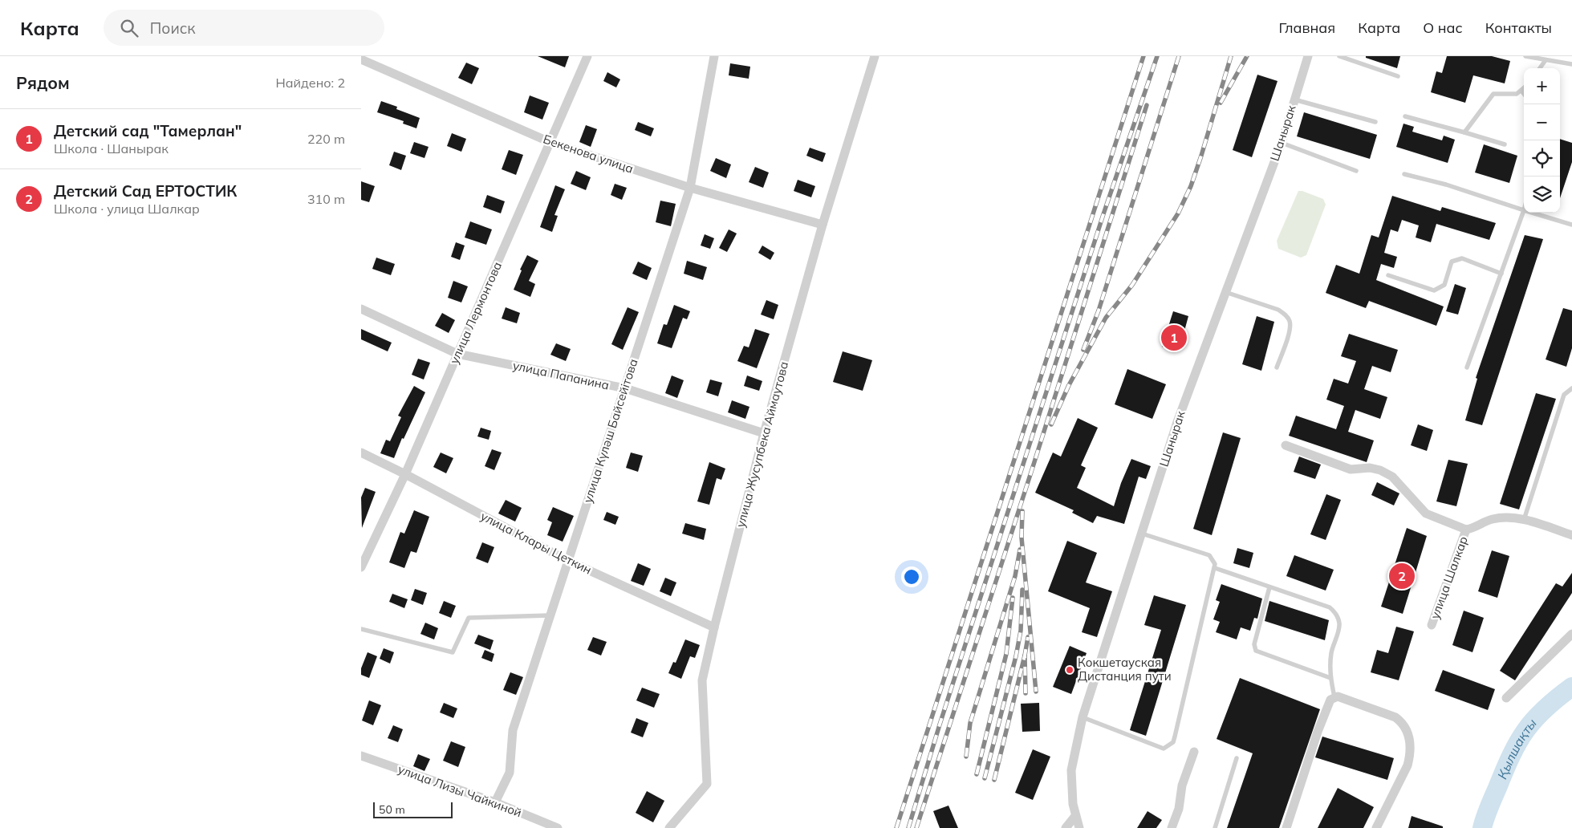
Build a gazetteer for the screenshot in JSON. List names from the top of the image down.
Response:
{
  "streets": {
    "street": [
      "Шанырак",
      "Бекенова улица",
      "улица Лермонтова",
      "улица Папанина",
      "улица Күләш Байсейітова",
      "улица Жусупбека Аймаутова",
      "улица Клары Цеткин",
      "улица Шалкар",
      "улица Лизы Чайкиной"
    ]
  },
  "crossings": [
    ["Бекенова улица", "улица Лермонтова"],
    ["Бекенова улица", "улица Күләш Байсейітова"],
    ["Бекенова улица", "улица Жусупбека Аймаутова"],
    ["улица Лермонтова", "улица Папанина"],
    ["улица Лермонтова", "улица Клары Цеткин"],
    ["улица Папанина", "улица Күләш Байсейітова"],
    ["улица Папанина", "улица Жусупбека Аймаутова"],
    ["улица Күләш Байсейітова", "улица Клары Цеткин"],
    ["улица Күләш Байсейітова", "улица Лизы Чайкиной"],
    ["улица Жусупбека Аймаутова", "улица Клары Цеткин"]
  ],
  "water": ["Қылшақты"],
  "places": ["Кокшетауская Дистанция пути"],
  "scale_bar": "50 m",
  "page": {
    "header": "Карта",
    "search": "Поиск",
    "nav": [
      "Главная",
      "Карта",
      "О нас",
      "Контакты"
    ],
    "heading": ["Рядом", "Найдено: 2"],
    "map_buttons": ["+", "−"],
    "list": [
      {
        "mark": "1",
        "name": "Детский сад \"Тамерлан\"",
        "note": "Школа · Шанырак",
        "value": "220 m"
      },
      {
        "mark": "2",
        "name": "Детский Сад ЕРТОСТИК",
        "note": "Школа · улица Шалкар",
        "value": "310 m"
      }
    ],
    "pins": ["1", "2"],
    "scale": "50 m"
  }
}
